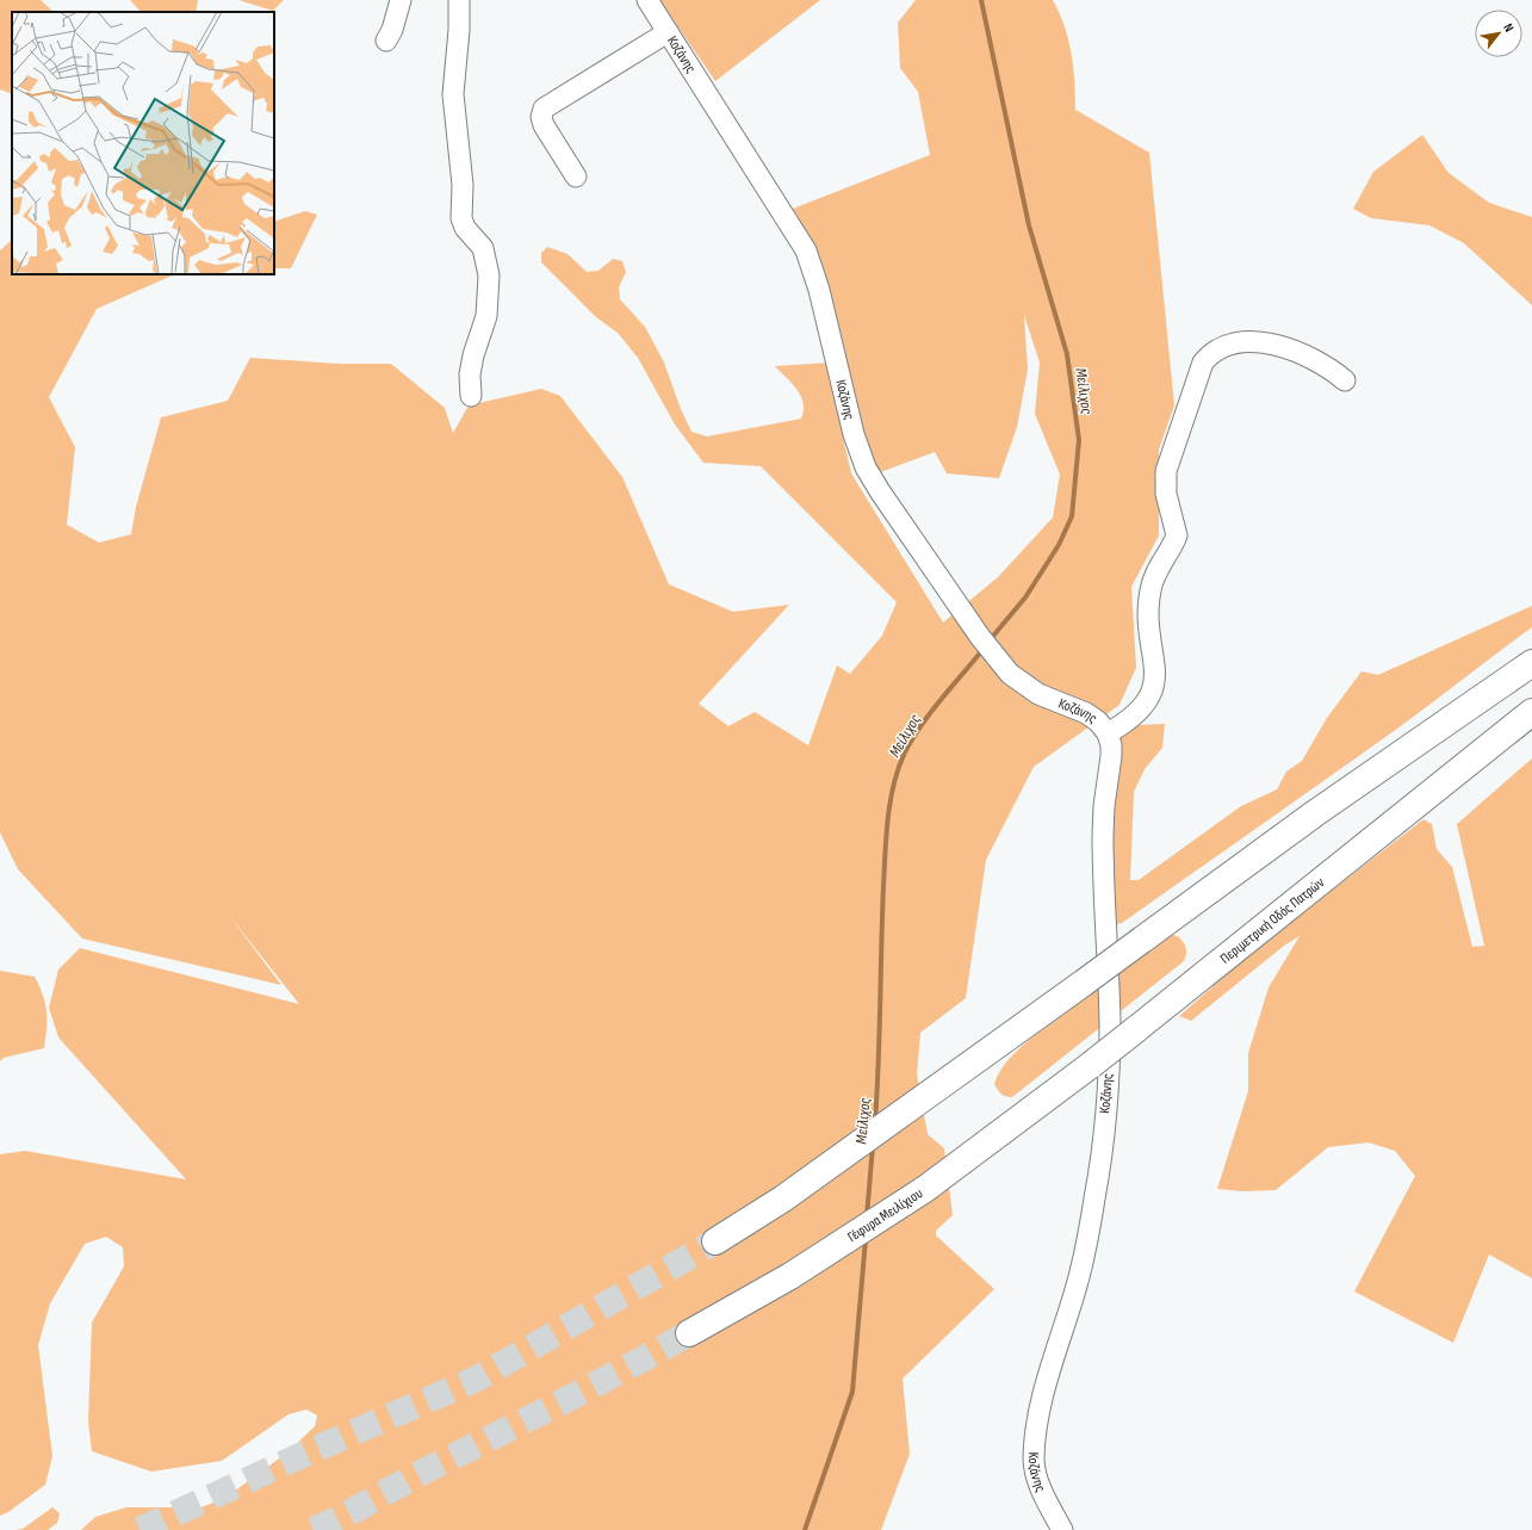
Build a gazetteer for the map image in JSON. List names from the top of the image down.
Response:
{
  "streets": {
    "highway": ["Περιμετρική Οδός Πατρών", "Γέφυρα Μειλίχιου"],
    "street": ["Κοζάνης"]
  },
  "crossings": [
    ["Περιμετρική Οδός Πατρών", "Γέφυρα Μειλίχιου"]
  ],
  "water": ["Μείλιχος"],
  "north": "top right"
}
